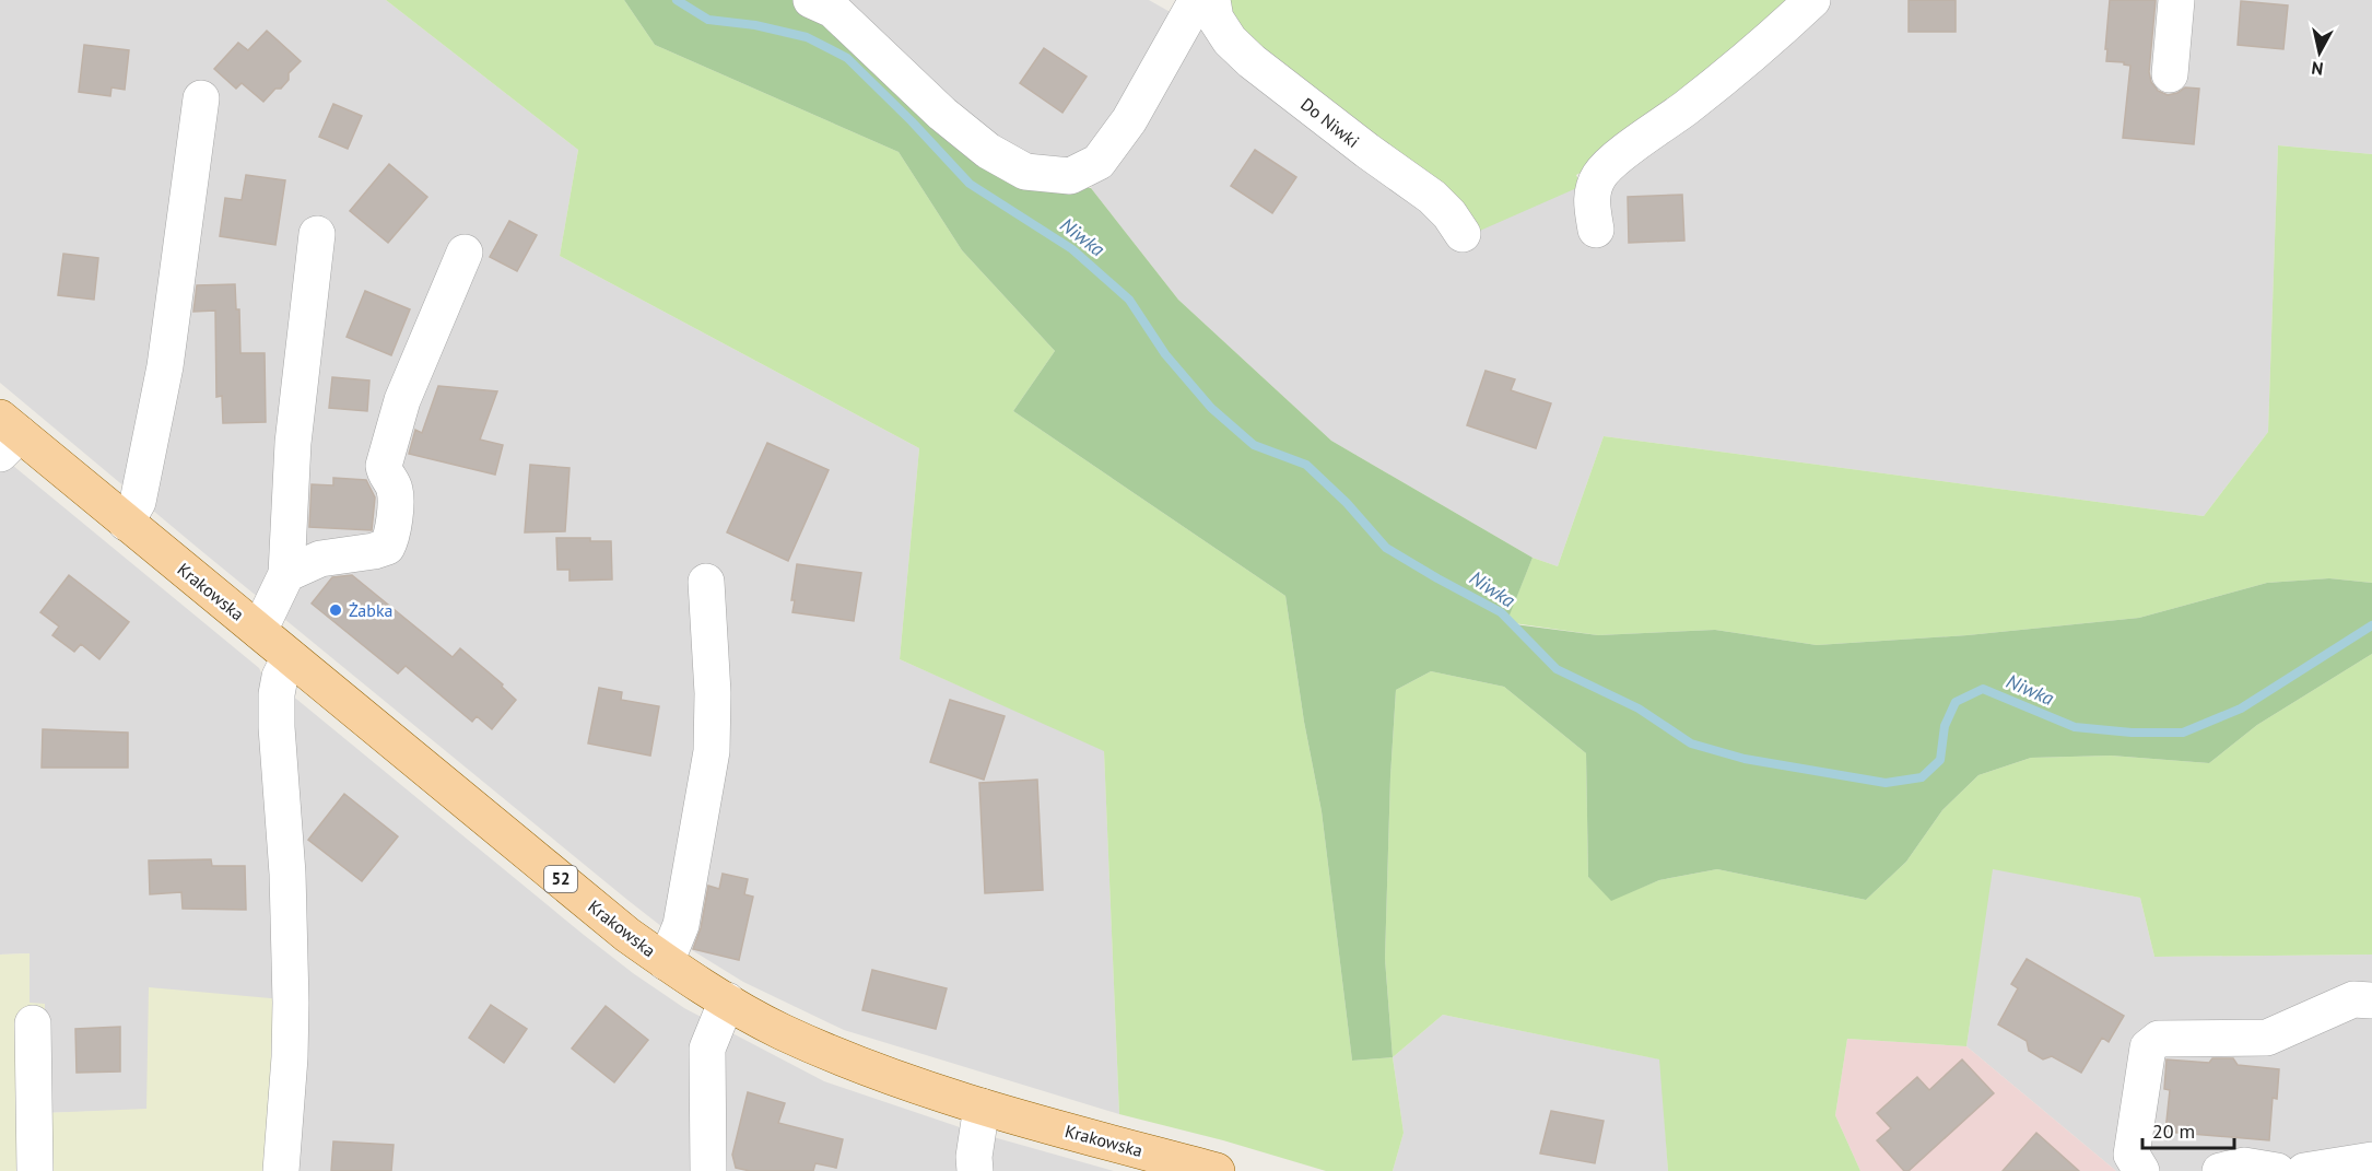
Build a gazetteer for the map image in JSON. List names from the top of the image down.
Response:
{
  "streets": {
    "main road": ["Krakowska", "52"],
    "street": ["Do Niwki"]
  },
  "water": ["Niwka"],
  "places": ["Żabka"],
  "scale_bar": "20 m",
  "north": "bottom"
}
